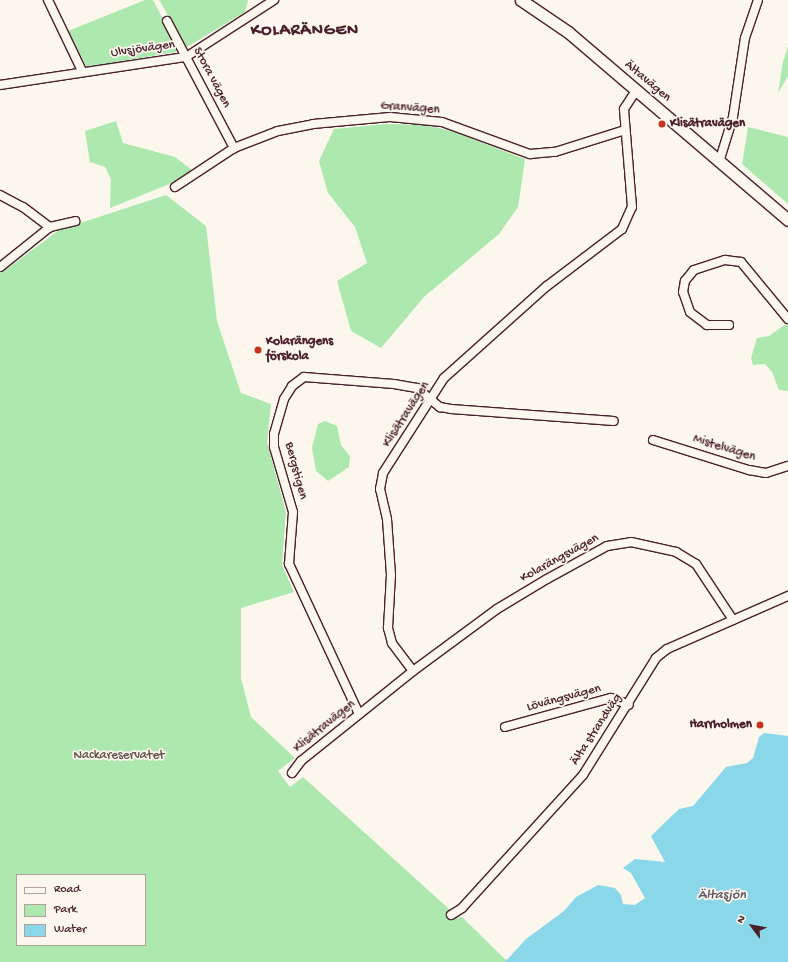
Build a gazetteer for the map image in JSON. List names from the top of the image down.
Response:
{
  "streets": {
    "main road": ["Ältavägen"],
    "street": [
      "Ulvsjövägen",
      "Stora vägen",
      "Granvägen",
      "Klisätravägen",
      "Mistelvägen",
      "Bergstigen",
      "Kolarängsvägen",
      "Lövängsvägen",
      "Älta strandväg"
    ]
  },
  "crossings": [
    ["Ulvsjövägen", "Stora vägen"],
    ["Stora vägen", "Granvägen"],
    ["Ältavägen", "Klisätravägen"],
    ["Granvägen", "Klisätravägen"],
    ["Klisätravägen", "Bergstigen"],
    ["Klisätravägen", "Kolarängsvägen"],
    ["Kolarängsvägen", "Älta strandväg"],
    ["Lövängsvägen", "Älta strandväg"]
  ],
  "districts": ["KOLARÄNGEN"],
  "water": ["Ältasjön"],
  "parks": ["Nackareservatet"],
  "places": ["Klisätravägen", "Kolarängens förskola", "Harrholmen"],
  "legend": ["Road", "Park", "Water"],
  "north": "top left"
}
